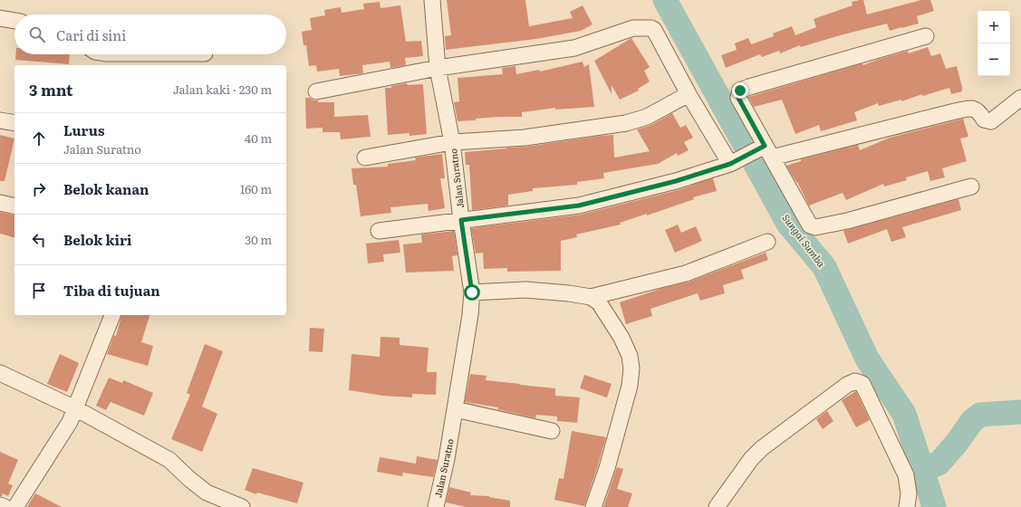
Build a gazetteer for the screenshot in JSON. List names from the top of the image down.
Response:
{
  "streets": {
    "street": ["Jalan Suratno"]
  },
  "water": ["Sungai Sumba"],
  "page": {
    "map_buttons": ["+", "−"],
    "search": "Cari di sini",
    "heading": ["3 mnt", "Jalan kaki · 230 m"],
    "list": [
      ["Lurus", "Jalan Suratno", "40 m"],
      ["Belok kanan", "160 m"],
      ["Belok kiri", "30 m"],
      "Tiba di tujuan"
    ]
  }
}
